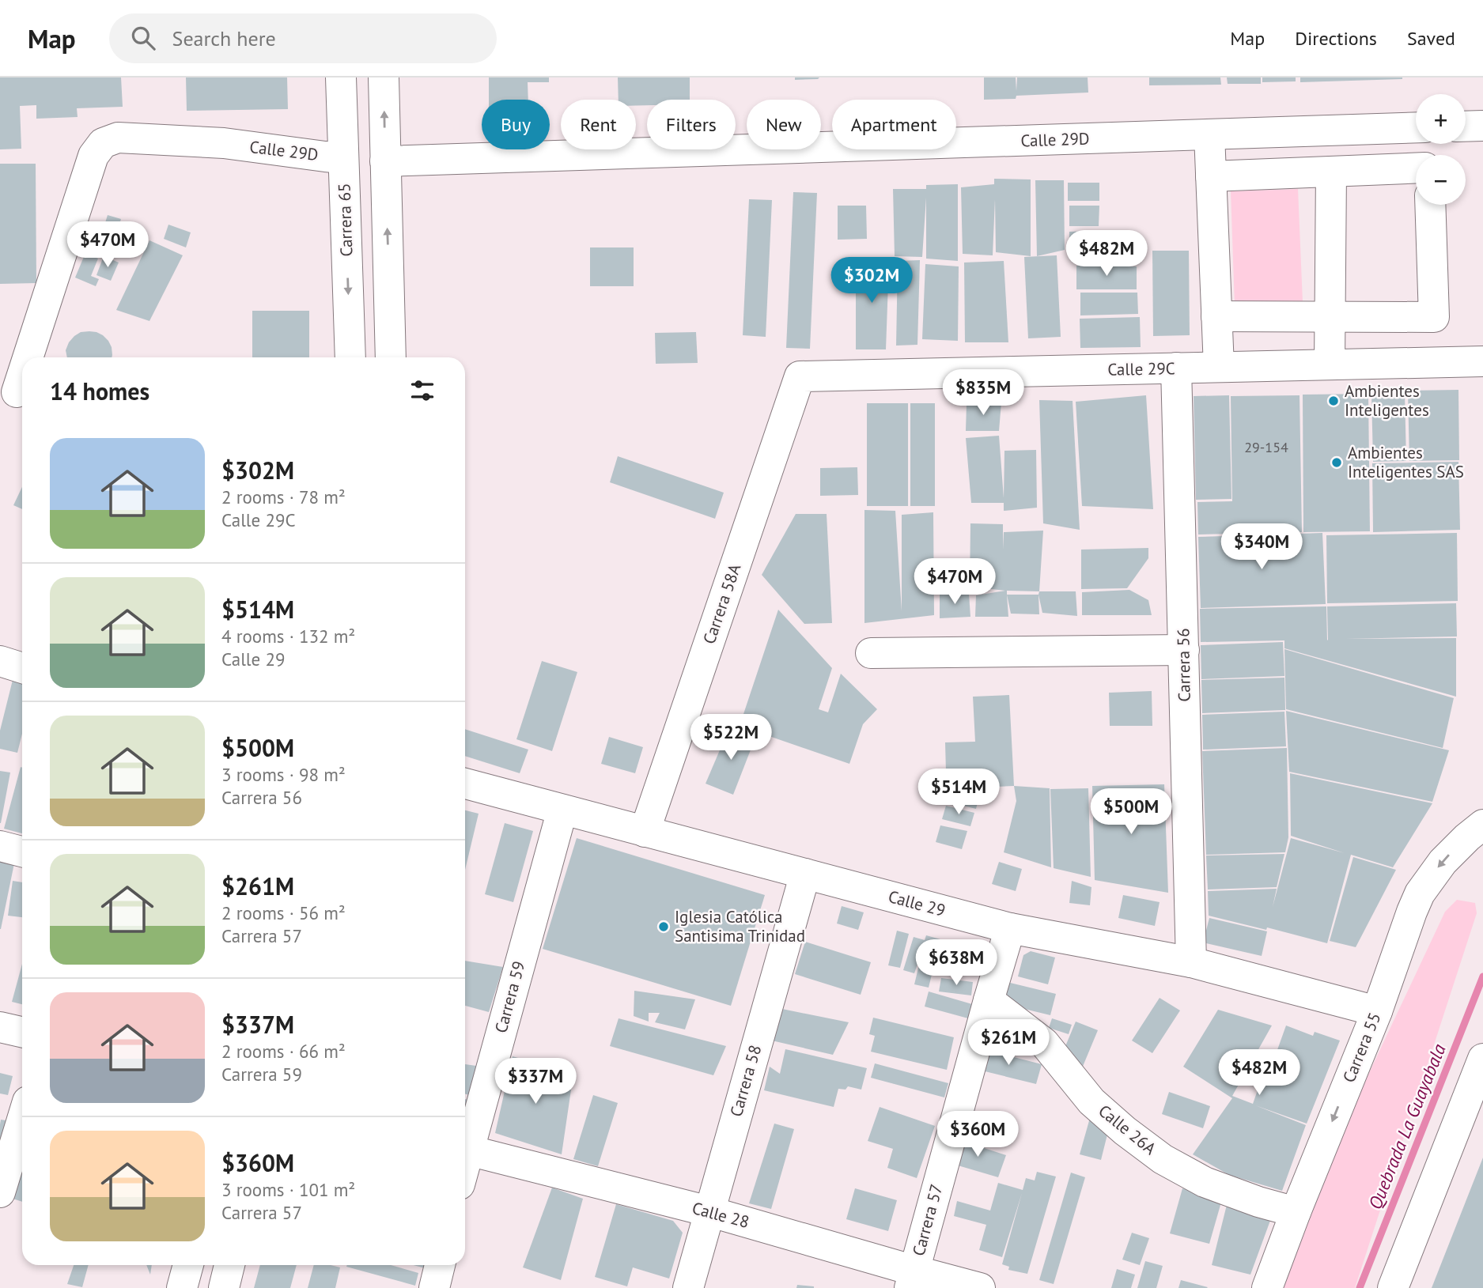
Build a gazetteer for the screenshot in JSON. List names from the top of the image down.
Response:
{
  "streets": {
    "street": [
      "Calle 29D",
      "Carrera 65",
      "Calle 29C",
      "Carrera 58A",
      "Carrera 56",
      "Calle 29",
      "Carrera 59",
      "Carrera 55",
      "Carrera 58",
      "Calle 26A",
      "Calle 28",
      "Carrera 57"
    ]
  },
  "crossings": [
    ["Calle 29D", "Carrera 65"],
    ["Calle 29C", "Carrera 58A"],
    ["Calle 29C", "Carrera 56"],
    ["Carrera 58A", "Calle 29"],
    ["Carrera 56", "Calle 29"],
    ["Calle 29", "Carrera 59"],
    ["Calle 29", "Carrera 55"],
    ["Calle 29", "Carrera 58"],
    ["Calle 29", "Carrera 57"],
    ["Carrera 55", "Calle 26A"],
    ["Carrera 58", "Calle 28"],
    ["Calle 26A", "Carrera 57"],
    ["Calle 28", "Carrera 57"]
  ],
  "water": ["Quebrada La Guayabala"],
  "places": ["Ambientes Inteligentes", "Ambientes Inteligentes SAS", "Iglesia Católica Santisima Trinidad"],
  "house_numbers": ["29-154"],
  "page": {
    "header": "Map",
    "search": "Search here",
    "nav": ["Map", "Directions", "Saved"],
    "map_buttons": ["+", "−"],
    "chip": [
      "Buy",
      "Rent",
      "Filters",
      "New",
      "Apartment"
    ],
    "price": [
      "$470M",
      "$482M",
      "$302M",
      "$835M",
      "$340M",
      "$470M",
      "$522M",
      "$514M",
      "$500M",
      "$638M",
      "$261M",
      "$482M",
      "$337M",
      "$360M"
    ],
    "heading": "14 homes",
    "list": [
      {
        "name": "$302M",
        "note": "2 rooms · 78 m² · Calle 29C"
      },
      {
        "name": "$514M",
        "note": "4 rooms · 132 m² · Calle 29"
      },
      {
        "name": "$500M",
        "note": "3 rooms · 98 m² · Carrera 56"
      },
      {
        "name": "$261M",
        "note": "2 rooms · 56 m² · Carrera 57"
      },
      {
        "name": "$337M",
        "note": "2 rooms · 66 m² · Carrera 59"
      },
      {
        "name": "$360M",
        "note": "3 rooms · 101 m² · Carrera 57"
      }
    ]
  }
}
